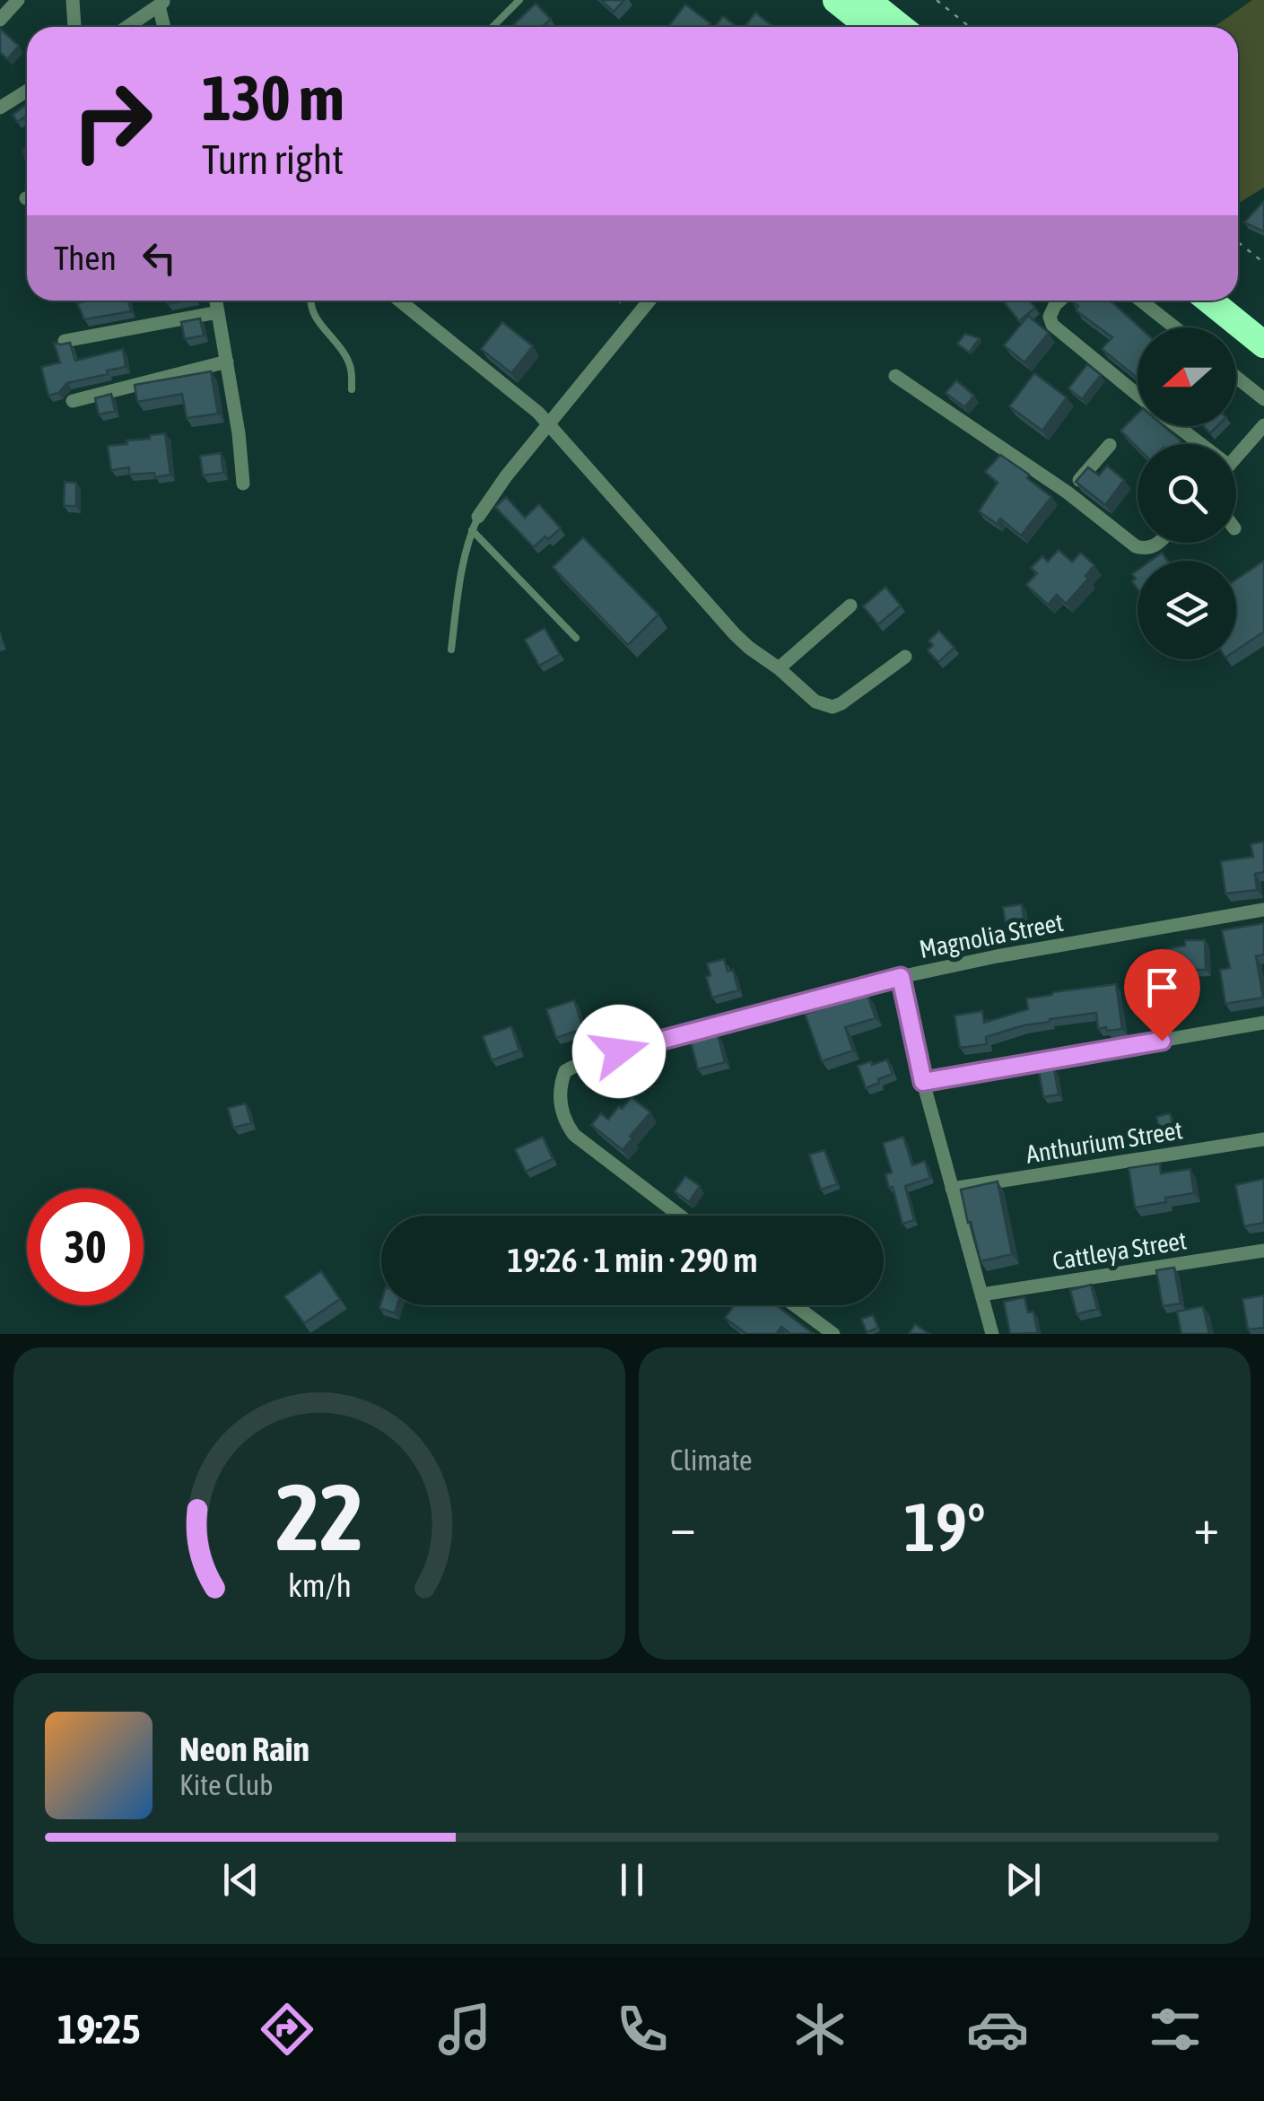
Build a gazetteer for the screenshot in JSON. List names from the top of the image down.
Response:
{
  "streets": {
    "street": ["Magnolia Street", "Anthurium Street", "Cattleya Street"]
  },
  "north": "left",
  "page": {
    "turn": ["130 m", "Turn right"],
    "then": "Then",
    "limit": "30",
    "trip": "19:26 · 1 min · 290 m",
    "tile": "Climate",
    "heat": ["−", "19°", "+"],
    "song": ["Neon Rain", "Kite Club"],
    "tabs": "19:25",
    "gauge": ["22", "km/h"]
  }
}
